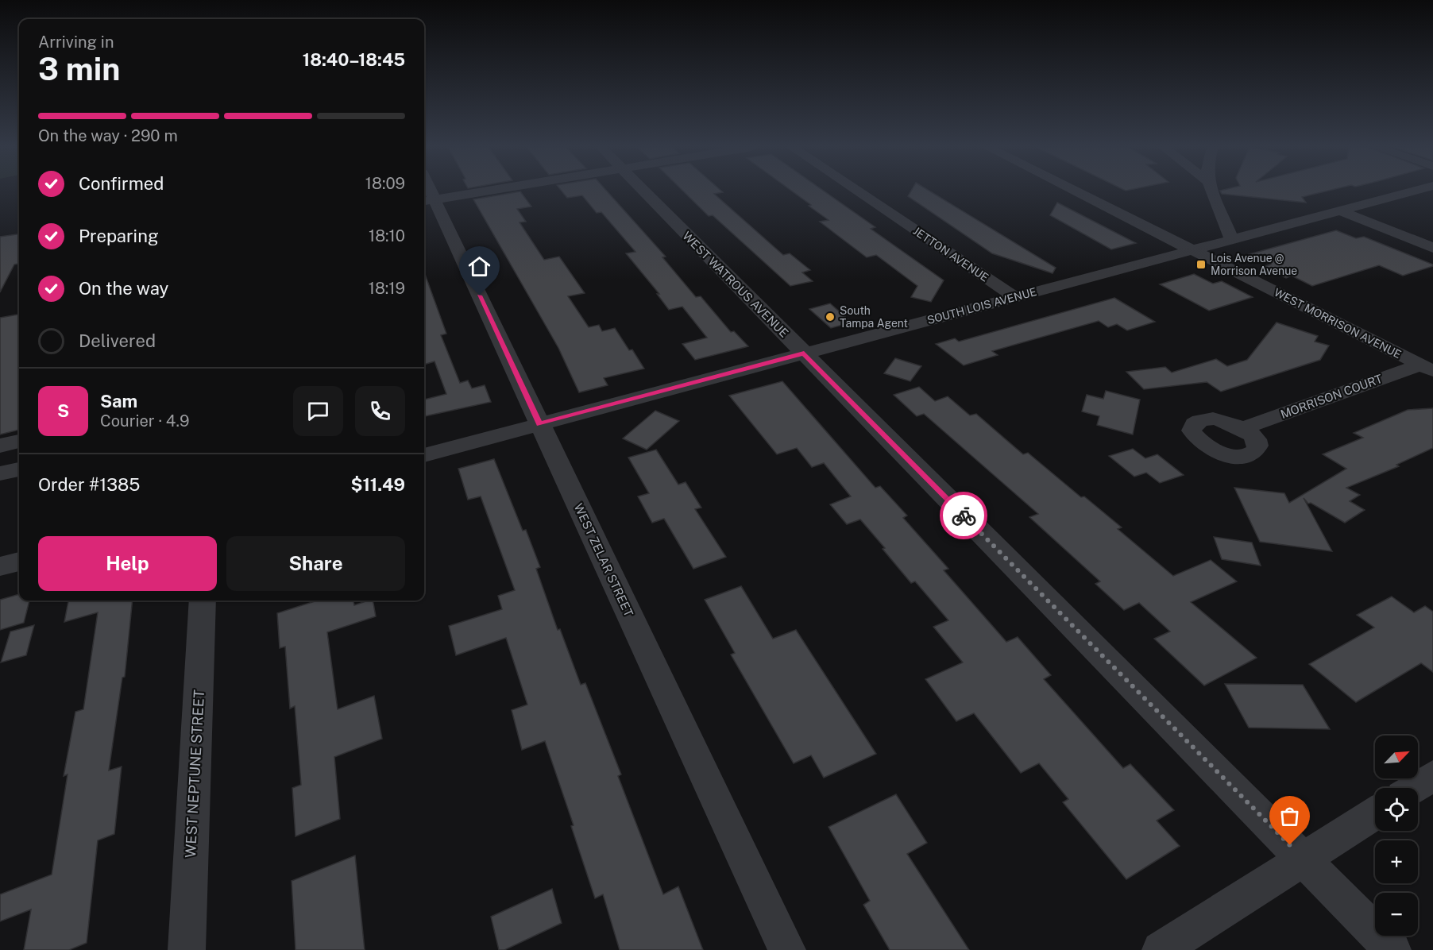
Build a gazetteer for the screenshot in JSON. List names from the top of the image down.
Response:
{
  "streets": {
    "street": [
      "JETTON AVENUE",
      "WEST WATROUS AVENUE",
      "SOUTH LOIS AVENUE",
      "WEST MORRISON AVENUE",
      "MORRISON COURT",
      "WEST ZELAR STREET",
      "WEST NEPTUNE STREET"
    ]
  },
  "crossings": [
    ["JETTON AVENUE", "SOUTH LOIS AVENUE"],
    ["WEST WATROUS AVENUE", "SOUTH LOIS AVENUE"],
    ["SOUTH LOIS AVENUE", "WEST MORRISON AVENUE"],
    ["SOUTH LOIS AVENUE", "WEST ZELAR STREET"],
    ["WEST MORRISON AVENUE", "MORRISON COURT"]
  ],
  "places": {
    "transit": ["Lois Avenue @ Morrison Avenue"],
    "other": ["South Tampa Agent"]
  },
  "north": "top right",
  "page": {
    "heading": ["3 min", "Arriving in", "18:40–18:45"],
    "panel": [
      "Sam",
      "Courier · 4.9",
      "Order #1385",
      "$11.49"
    ],
    "bar": "On the way · 290 m",
    "list": [
      ["Confirmed", "18:09"],
      ["Preparing", "18:10"],
      ["On the way", "18:19"],
      "Delivered"
    ],
    "round": "S",
    "buttons": ["Help", "Share"],
    "map_buttons": ["+", "−"]
  }
}
